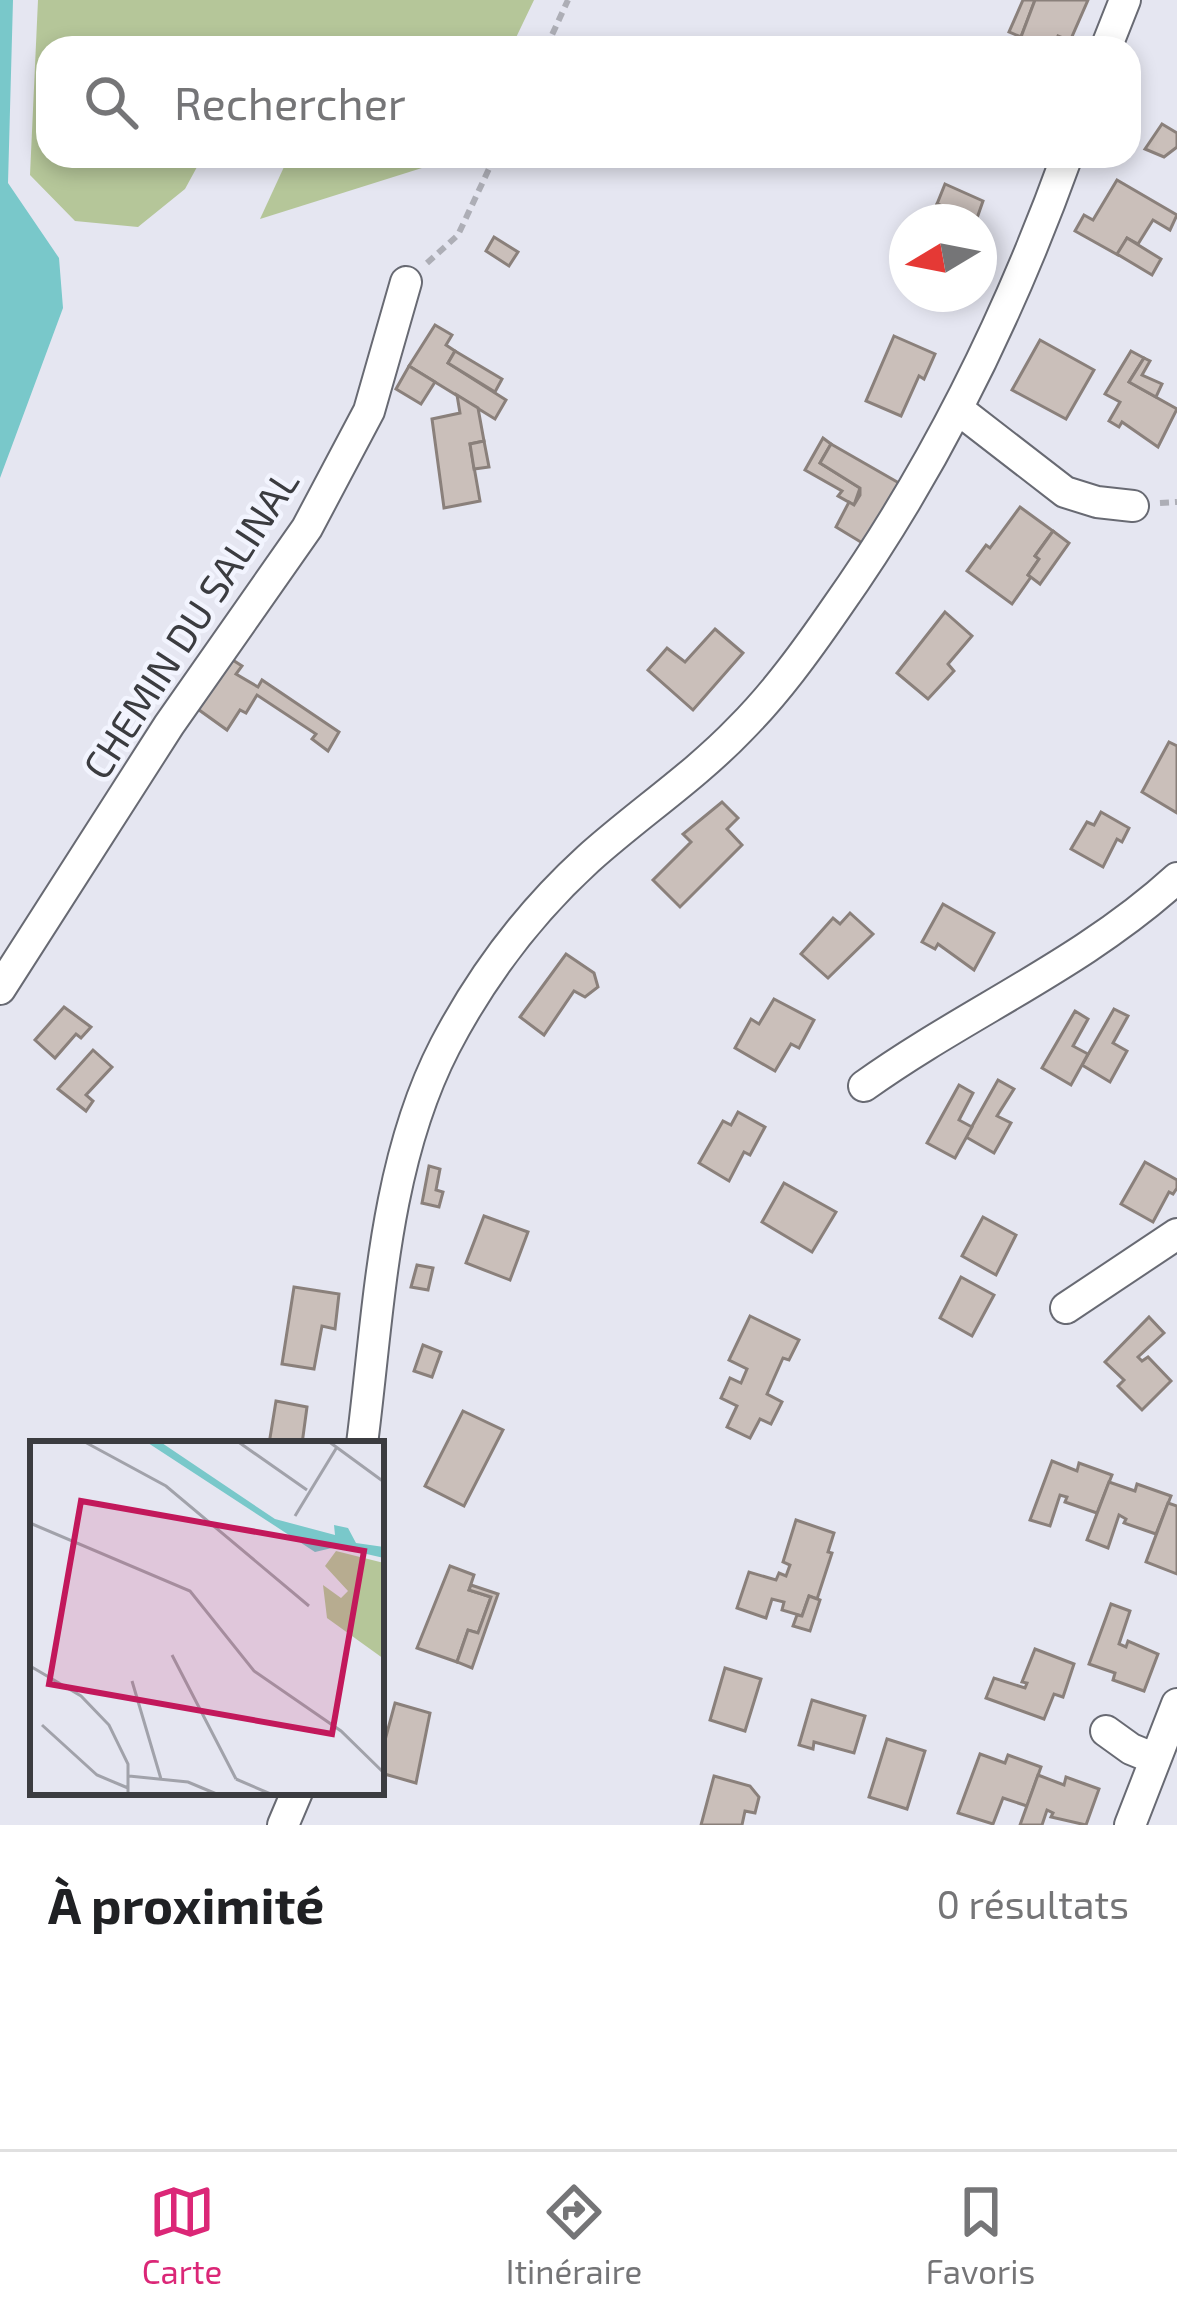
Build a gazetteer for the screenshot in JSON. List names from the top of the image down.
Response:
{
  "streets": {
    "street": ["CHEMIN DU SALINAL"]
  },
  "north": "left",
  "page": {
    "search": "Rechercher",
    "heading": ["À proximité", "0 résultats"],
    "nav": ["Carte", "Itinéraire", "Favoris"]
  }
}
